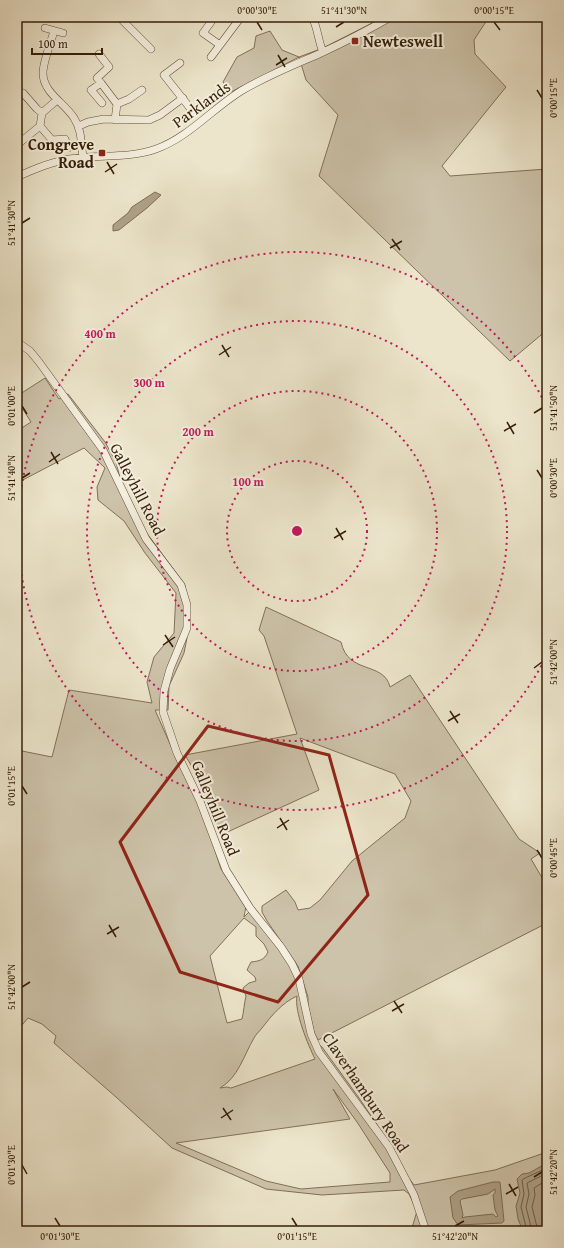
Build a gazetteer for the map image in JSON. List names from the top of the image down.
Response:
{
  "streets": {
    "street": ["Parklands", "Galleyhill Road", "Claverhambury Road"]
  },
  "crossings": [
    ["Galleyhill Road", "Claverhambury Road"]
  ],
  "places": {
    "transit": ["Newteswell", "Congreve Road"]
  },
  "scale_bar": "100 m",
  "coordinates": [
    "0°00'30\"E",
    "51°41'30\"N",
    "0°00'15\"E",
    "0°01'00\"E",
    "51°41'50\"N",
    "51°41'40\"N",
    "51°42'00\"N",
    "0°01'15\"E",
    "0°00'45\"E",
    "0°01'30\"E",
    "51°42'20\"N"
  ],
  "rings": [
    "400 m",
    "300 m",
    "200 m",
    "100 m"
  ]
}
